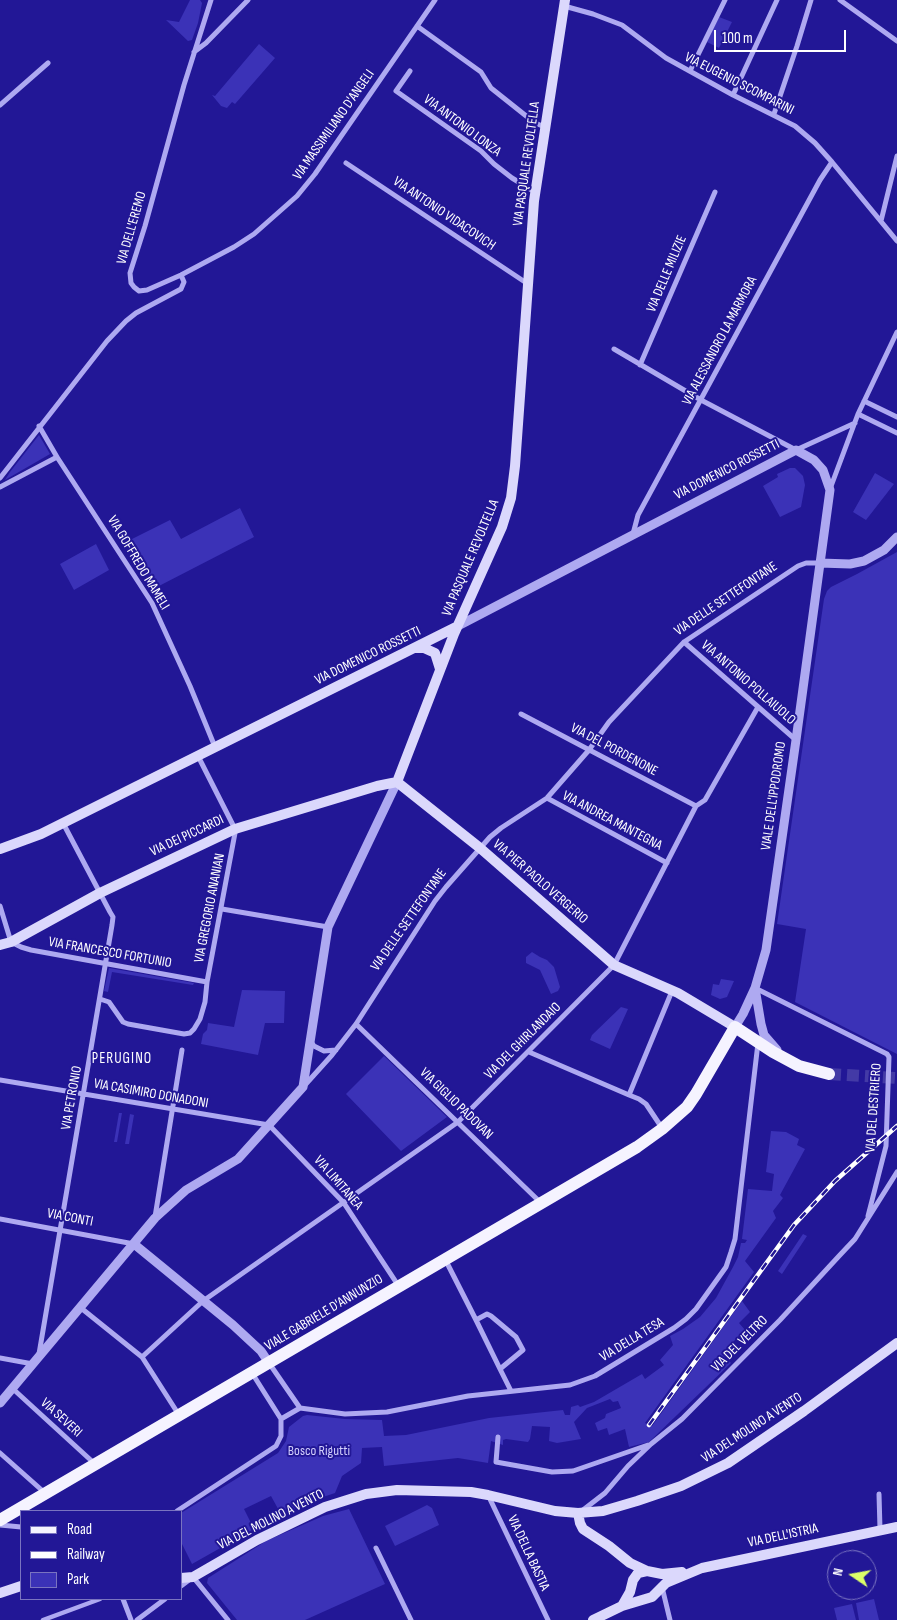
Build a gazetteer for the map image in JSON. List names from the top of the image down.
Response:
{
  "streets": {
    "main road": [
      "VIA PASQUALE REVOLTELLA",
      "VIA DOMENICO ROSSETTI",
      "VIA DEI PICCARDI",
      "VIA PIER PAOLO VERGERIO",
      "VIALE GABRIELE D'ANNUNZIO",
      "VIA DEL MOLINO A VENTO",
      "VIA DELL'ISTRIA"
    ],
    "street": [
      "VIA EUGENIO SCOMPARINI",
      "VIA MASSIMILIANO D'ANGELI",
      "VIA ANTONIO LONZA",
      "VIA ANTONIO VIDACOVICH",
      "VIA DELL'EREMO",
      "VIA DELLE MILIZIE",
      "VIA ALESSANDRO LA MARMORA",
      "VIA GOFFREDO MAMELI",
      "VIA DELLE SETTEFONTANE",
      "VIA ANTONIO POLLAIUOLO",
      "VIA DEL PORDENONE",
      "VIALE DELL'IPPODROMO",
      "VIA ANDREA MANTEGNA",
      "VIA GREGORIO ANANIAN",
      "VIA FRANCESCO FORTUNIO",
      "VIA DEL GHIRLANDAIO",
      "VIA CASIMIRO DONADONI",
      "VIA PETRONIO",
      "VIA GIGLIO PADOVAN",
      "VIA DEL DESTRIERO",
      "VIA LIMITANEA",
      "VIA CONTI",
      "VIA DELLA TESA",
      "VIA DEL VELTRO",
      "VIA SEVERI",
      "VIA DELLA BASTIA"
    ]
  },
  "crossings": [
    ["VIA EUGENIO SCOMPARINI", "VIA PASQUALE REVOLTELLA"],
    ["VIA EUGENIO SCOMPARINI", "VIA ALESSANDRO LA MARMORA"],
    ["VIA MASSIMILIANO D'ANGELI", "VIA DELL'EREMO"],
    ["VIA ANTONIO LONZA", "VIA PASQUALE REVOLTELLA"],
    ["VIA PASQUALE REVOLTELLA", "VIA ANTONIO VIDACOVICH"],
    ["VIA PASQUALE REVOLTELLA", "VIA DOMENICO ROSSETTI"],
    ["VIA PASQUALE REVOLTELLA", "VIA DELLE SETTEFONTANE"],
    ["VIA PASQUALE REVOLTELLA", "VIA DEI PICCARDI"],
    ["VIA PASQUALE REVOLTELLA", "VIA PIER PAOLO VERGERIO"],
    ["VIA ALESSANDRO LA MARMORA", "VIA DOMENICO ROSSETTI"],
    ["VIA DOMENICO ROSSETTI", "VIA GOFFREDO MAMELI"],
    ["VIA DOMENICO ROSSETTI", "VIA PETRONIO"],
    ["VIA DELLE SETTEFONTANE", "VIA ANTONIO POLLAIUOLO"],
    ["VIA DELLE SETTEFONTANE", "VIA DEL PORDENONE"],
    ["VIA DELLE SETTEFONTANE", "VIALE DELL'IPPODROMO"],
    ["VIA DELLE SETTEFONTANE", "VIA ANDREA MANTEGNA"],
    ["VIA DELLE SETTEFONTANE", "VIA PIER PAOLO VERGERIO"],
    ["VIA DELLE SETTEFONTANE", "VIA CASIMIRO DONADONI"],
    ["VIA DELLE SETTEFONTANE", "VIA GIGLIO PADOVAN"],
    ["VIA DELLE SETTEFONTANE", "VIA LIMITANEA"],
    ["VIA DELLE SETTEFONTANE", "VIA CONTI"],
    ["VIA ANTONIO POLLAIUOLO", "VIALE DELL'IPPODROMO"],
    ["VIA ANTONIO POLLAIUOLO", "VIA DEL GHIRLANDAIO"],
    ["VIA DEL PORDENONE", "VIA DEL GHIRLANDAIO"],
    ["VIALE DELL'IPPODROMO", "VIA PIER PAOLO VERGERIO"],
    ["VIALE DELL'IPPODROMO", "VIA DEL DESTRIERO"],
    ["VIALE DELL'IPPODROMO", "VIALE GABRIELE D'ANNUNZIO"],
    ["VIA ANDREA MANTEGNA", "VIA DEL GHIRLANDAIO"],
    ["VIA DEI PICCARDI", "VIA PIER PAOLO VERGERIO"],
    ["VIA DEI PICCARDI", "VIA GREGORIO ANANIAN"],
    ["VIA DEI PICCARDI", "VIA FRANCESCO FORTUNIO"],
    ["VIA DEI PICCARDI", "VIA PETRONIO"],
    ["VIA PIER PAOLO VERGERIO", "VIA DEL GHIRLANDAIO"],
    ["VIA PIER PAOLO VERGERIO", "VIALE GABRIELE D'ANNUNZIO"],
    ["VIA GREGORIO ANANIAN", "VIA FRANCESCO FORTUNIO"],
    ["VIA GREGORIO ANANIAN", "VIA PETRONIO"],
    ["VIA FRANCESCO FORTUNIO", "VIA PETRONIO"],
    ["VIA DEL GHIRLANDAIO", "VIA GIGLIO PADOVAN"],
    ["VIA DEL GHIRLANDAIO", "VIA LIMITANEA"],
    ["VIA CASIMIRO DONADONI", "VIA PETRONIO"],
    ["VIA CASIMIRO DONADONI", "VIA LIMITANEA"],
    ["VIA PETRONIO", "VIA CONTI"],
    ["VIA GIGLIO PADOVAN", "VIALE GABRIELE D'ANNUNZIO"],
    ["VIA DEL DESTRIERO", "VIA DEL VELTRO"],
    ["VIA LIMITANEA", "VIALE GABRIELE D'ANNUNZIO"],
    ["VIALE GABRIELE D'ANNUNZIO", "VIA SEVERI"],
    ["VIA DEL VELTRO", "VIA DEL MOLINO A VENTO"],
    ["VIA DEL MOLINO A VENTO", "VIA DELLA BASTIA"]
  ],
  "districts": ["PERUGINO"],
  "parks": ["Bosco Rigutti"],
  "legend": ["Road", "Railway", "Park"],
  "scale_bar": "100 m",
  "north": "left"
}
